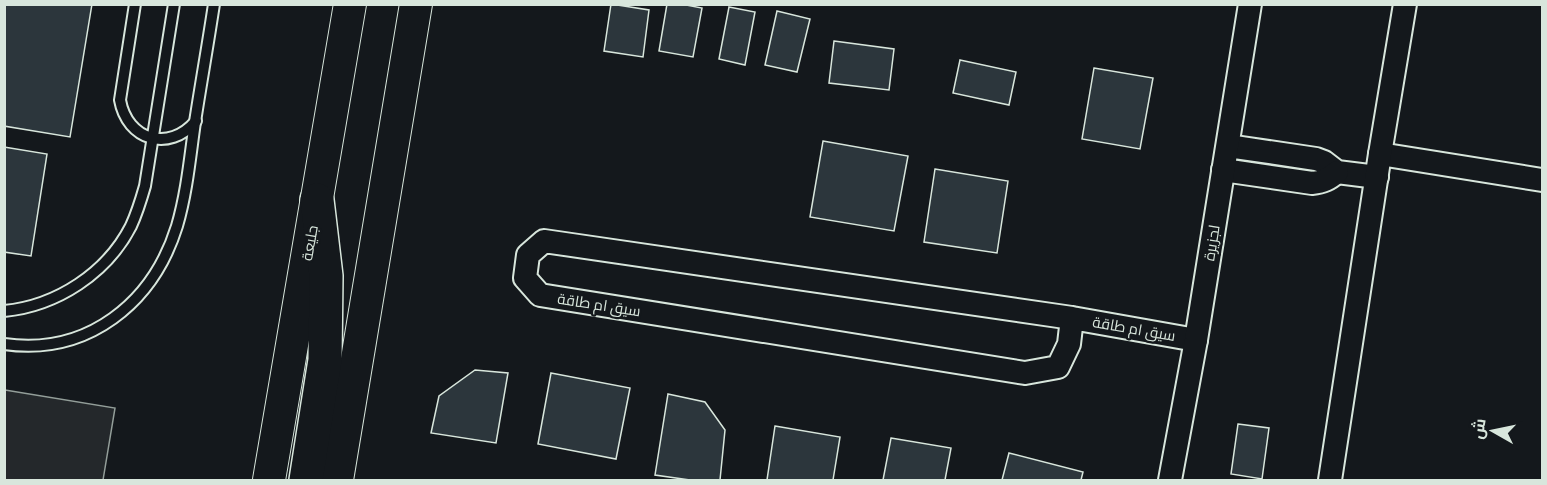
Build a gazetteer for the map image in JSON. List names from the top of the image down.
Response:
{
  "streets": {
    "main road": ["جليعة"],
    "street": ["لجزيرة", "سيق ام طاقة"]
  },
  "crossings": [
    ["لجزيرة", "سيق ام طاقة"]
  ],
  "north": "left"
}
